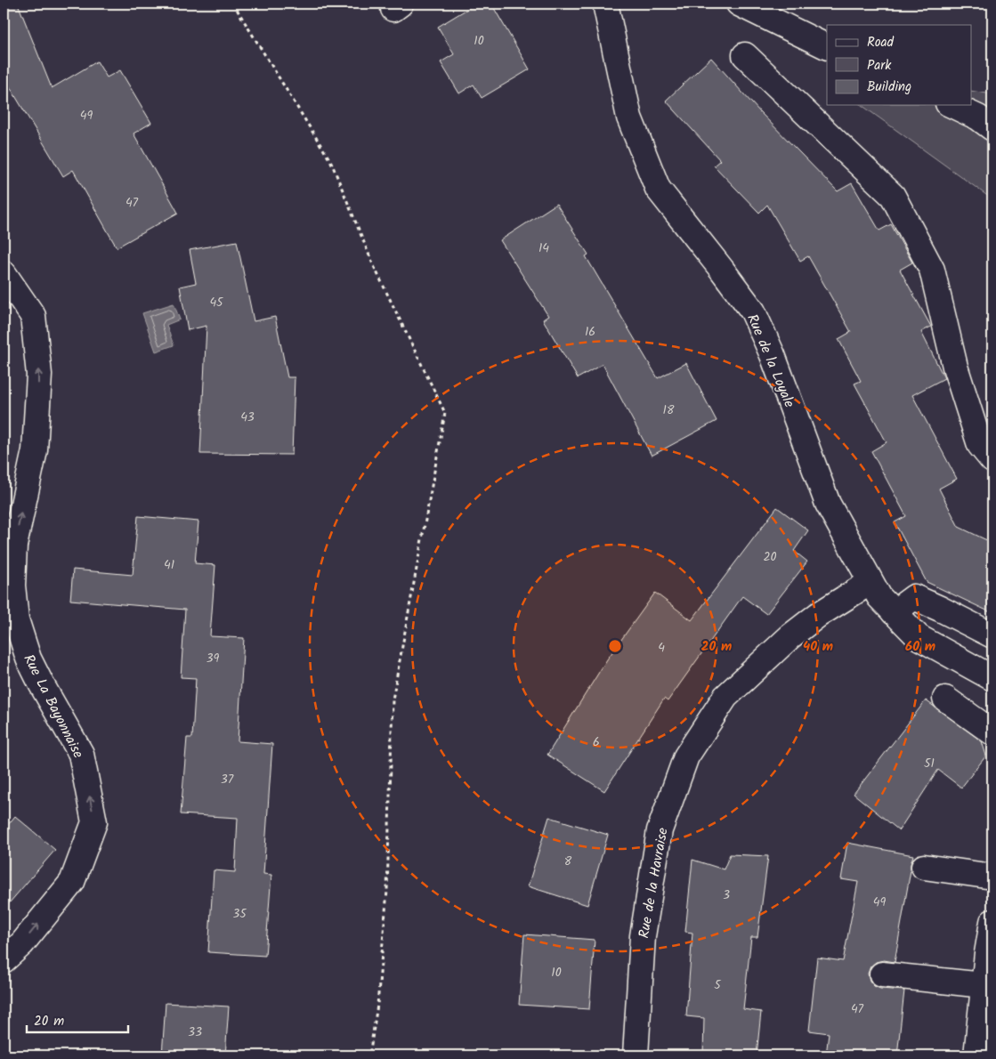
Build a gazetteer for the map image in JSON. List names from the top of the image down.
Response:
{
  "streets": {
    "street": ["Rue de la Loyale", "Rue La Bayonnaise", "Rue de la Havraise"]
  },
  "crossings": [
    ["Rue de la Loyale", "Rue de la Havraise"]
  ],
  "one_way": ["Rue La Bayonnaise"],
  "house_numbers": [
    "10",
    "49",
    "47",
    "14",
    "45",
    "16",
    "18",
    "43",
    "20",
    "41",
    "4",
    "39",
    "6",
    "51",
    "37",
    "8",
    "3",
    "49",
    "35",
    "10",
    "5",
    "47",
    "33"
  ],
  "legend": ["Road", "Park", "Building"],
  "scale_bar": "20 m",
  "rings": ["20 m", "40 m", "60 m"]
}
